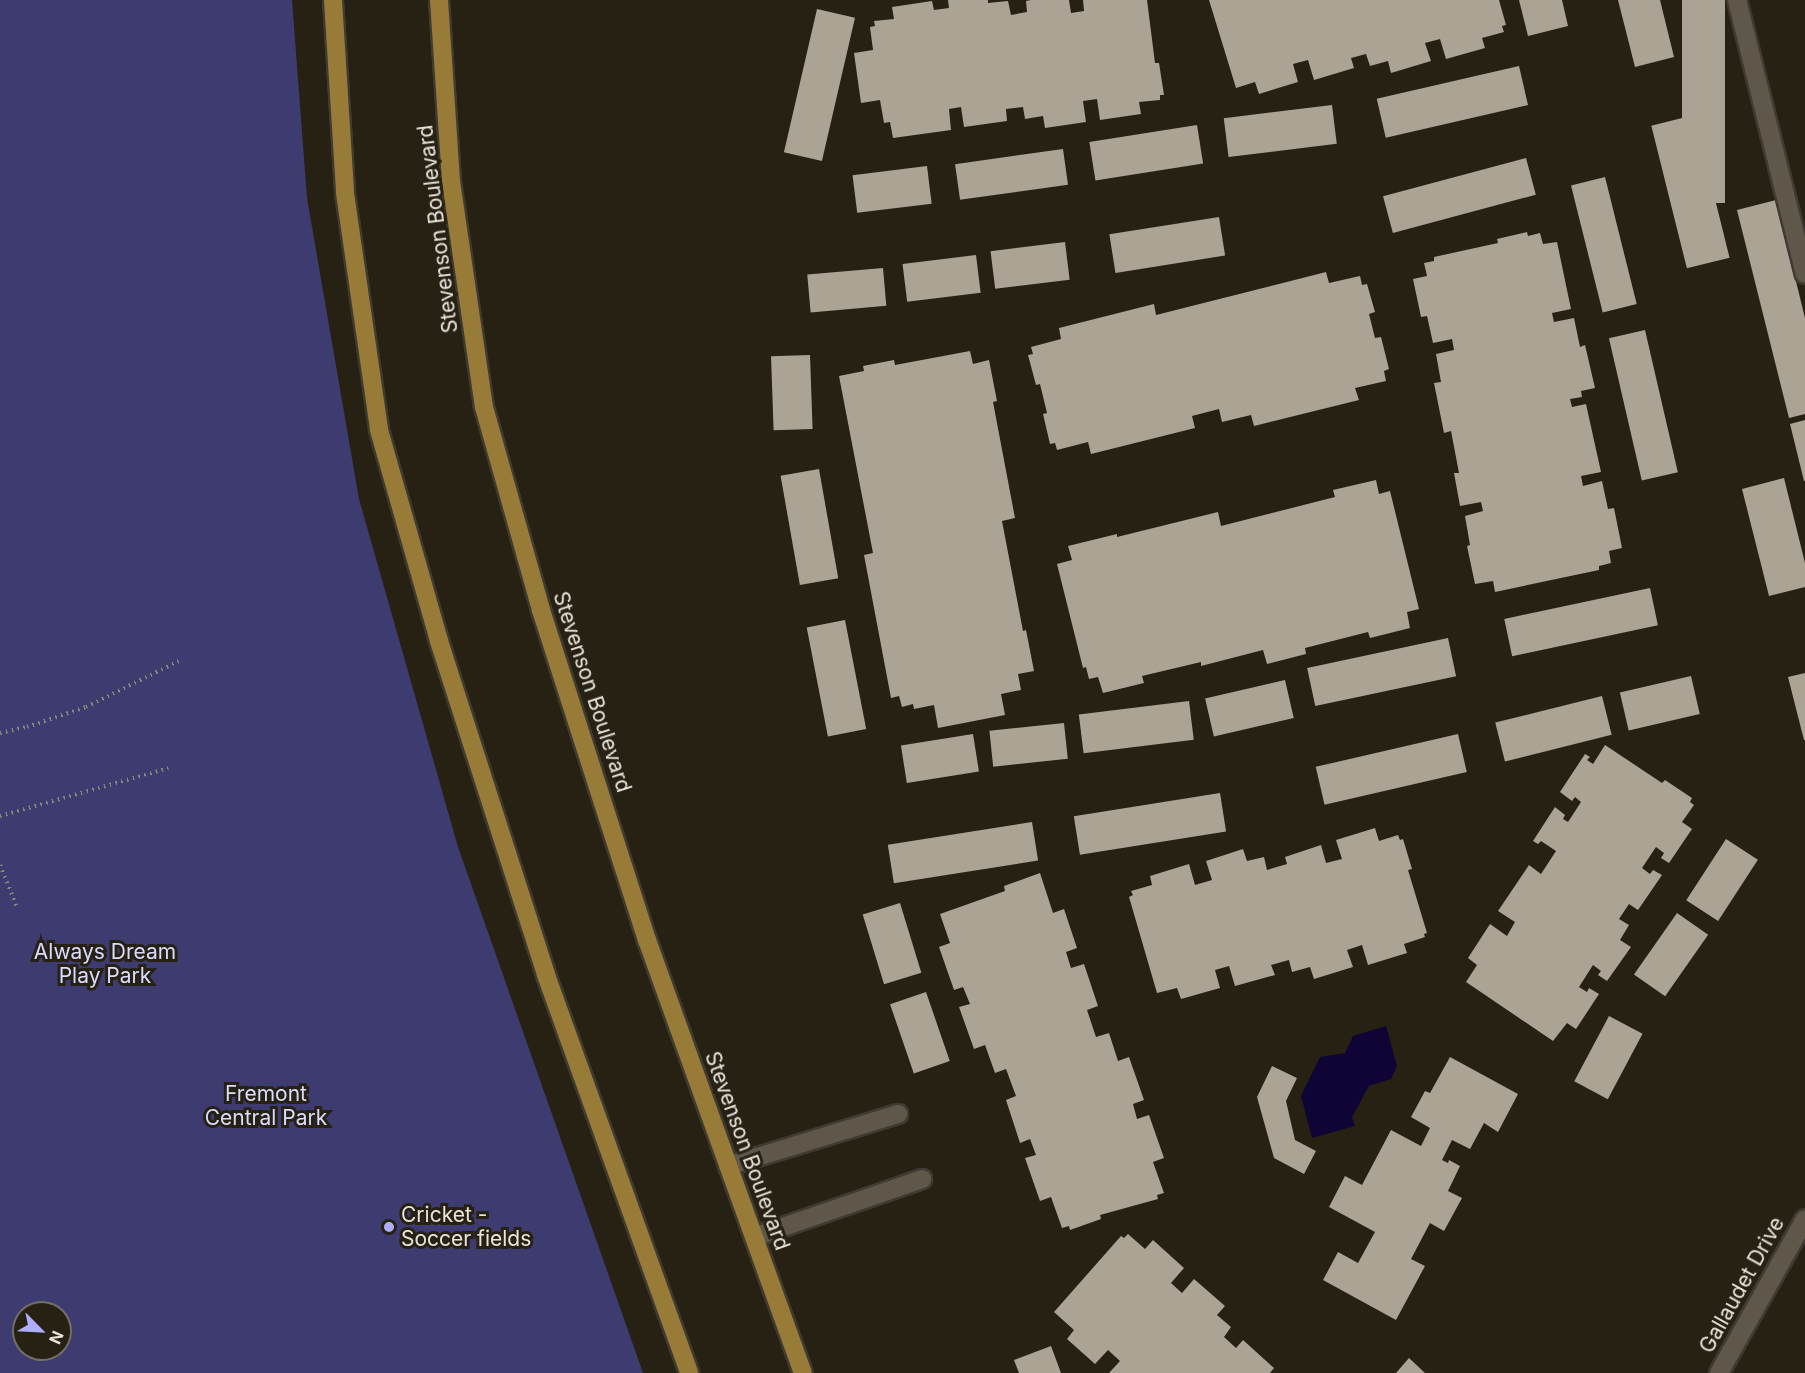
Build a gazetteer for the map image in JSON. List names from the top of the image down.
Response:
{
  "streets": {
    "main road": ["Stevenson Boulevard"],
    "street": ["Gallaudet Drive"]
  },
  "parks": ["Always Dream Play Park", "Fremont Central Park"],
  "places": ["Cricket - Soccer fields"],
  "north": "bottom right"
}
